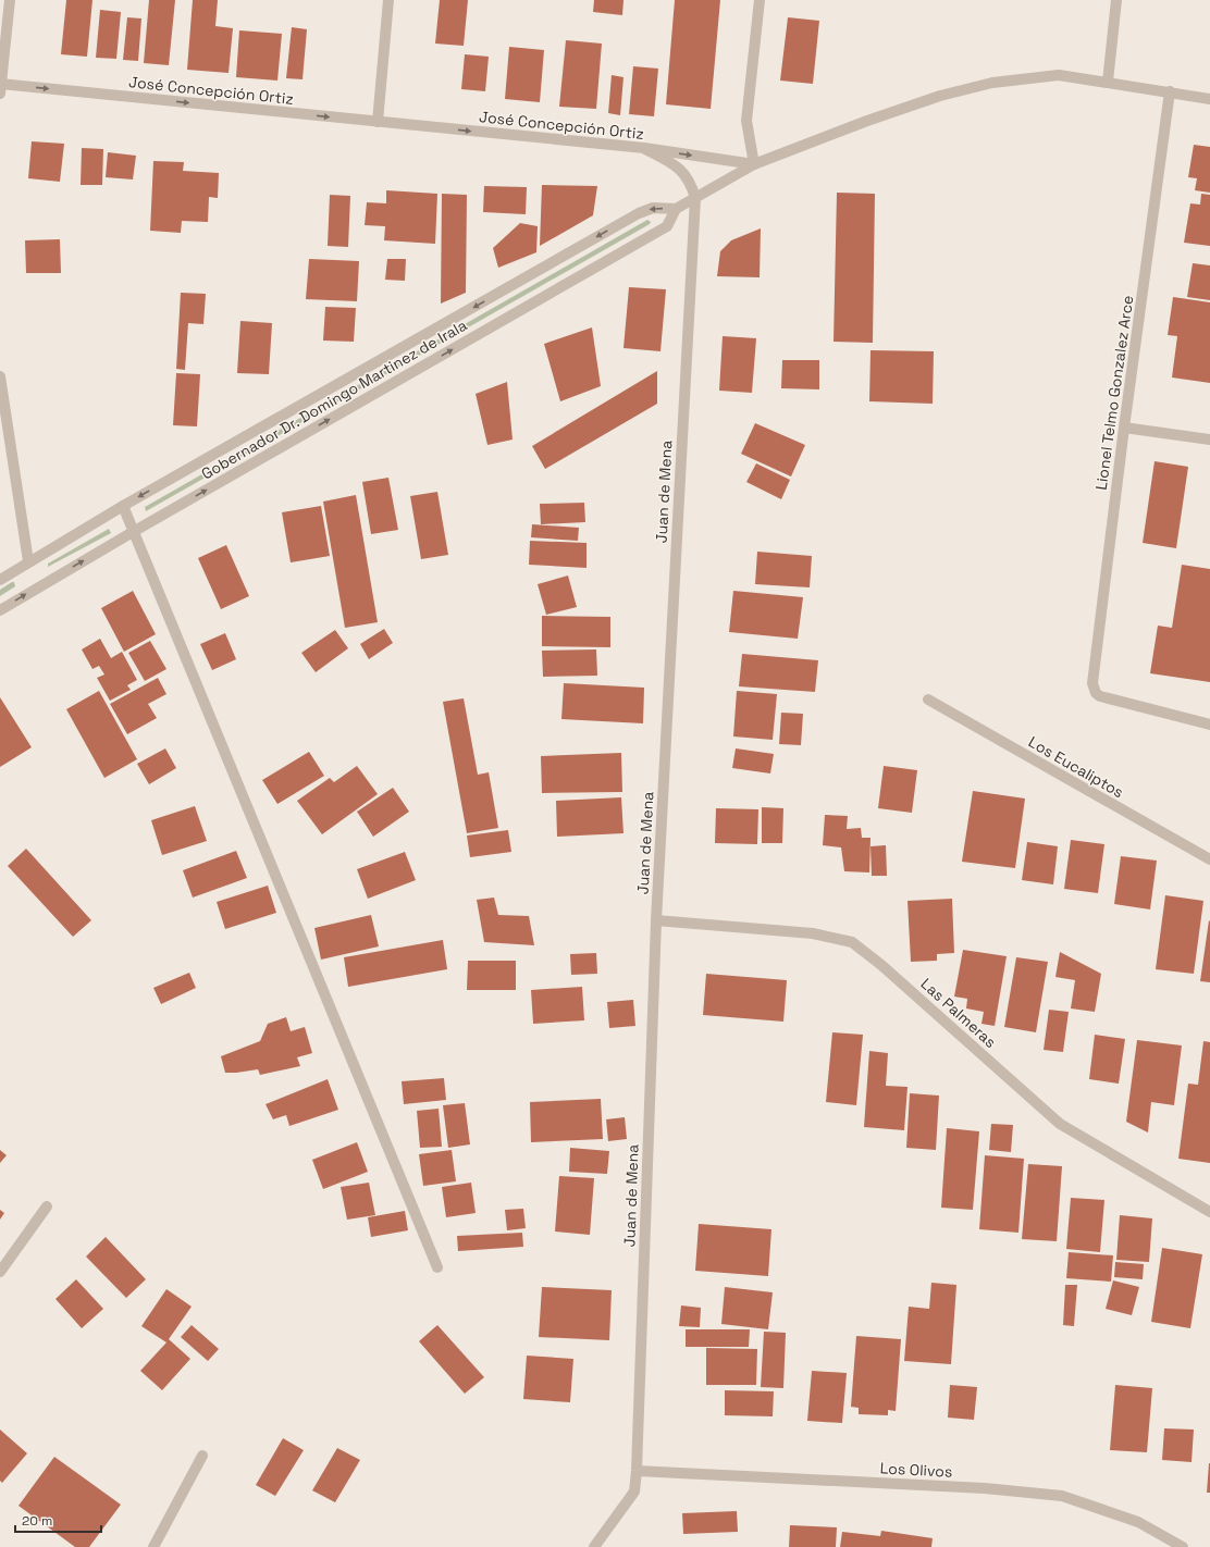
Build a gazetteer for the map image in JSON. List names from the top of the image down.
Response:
{
  "streets": {
    "street": [
      "José Concepción Ortiz",
      "Lionel Telmo Gonzalez Arce",
      "Gobernador Dr. Domingo Martinez de Irala",
      "Juan de Mena",
      "Los Eucaliptos",
      "Las Palmeras",
      "Los Olivos"
    ]
  },
  "crossings": [
    ["José Concepción Ortiz", "Lionel Telmo Gonzalez Arce"],
    ["Juan de Mena", "Las Palmeras"],
    ["Juan de Mena", "Los Olivos"]
  ],
  "one_way": ["José Concepción Ortiz"],
  "scale_bar": "20 m"
}
